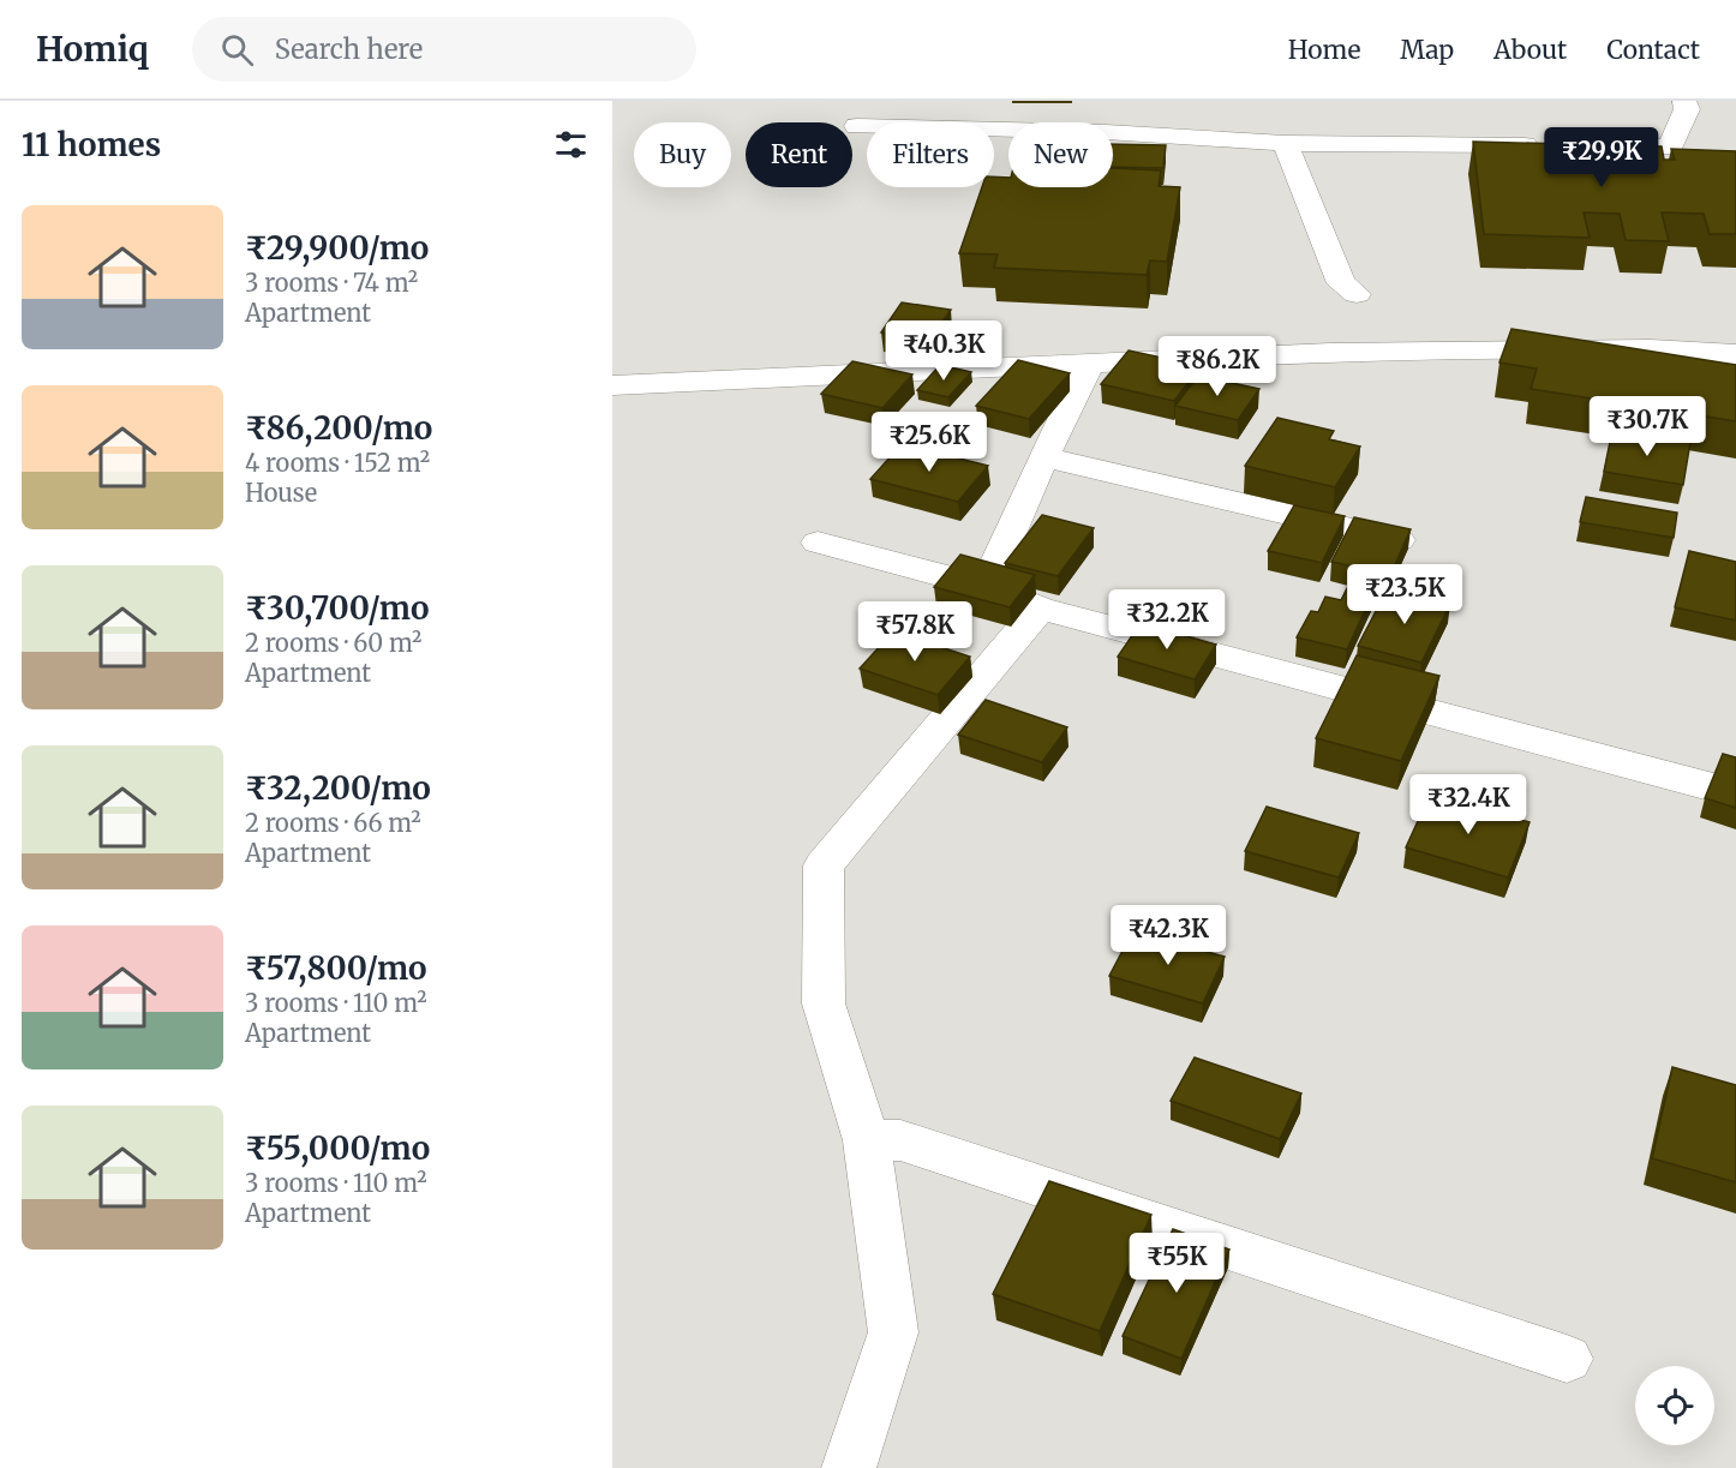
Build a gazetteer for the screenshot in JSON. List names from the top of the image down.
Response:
{
  "page": {
    "header": "Homiq",
    "search": "Search here",
    "nav": [
      "Home",
      "Map",
      "About",
      "Contact"
    ],
    "heading": "11 homes",
    "chip": [
      "Buy",
      "Rent",
      "Filters",
      "New"
    ],
    "price": [
      "₹29.9K",
      "₹40.3K",
      "₹86.2K",
      "₹30.7K",
      "₹25.6K",
      "₹23.5K",
      "₹32.2K",
      "₹57.8K",
      "₹32.4K",
      "₹42.3K",
      "₹55K"
    ],
    "list": [
      {
        "name": "₹29,900/mo",
        "note": "3 rooms · 74 m² · Apartment"
      },
      {
        "name": "₹86,200/mo",
        "note": "4 rooms · 152 m² · House"
      },
      {
        "name": "₹30,700/mo",
        "note": "2 rooms · 60 m² · Apartment"
      },
      {
        "name": "₹32,200/mo",
        "note": "2 rooms · 66 m² · Apartment"
      },
      {
        "name": "₹57,800/mo",
        "note": "3 rooms · 110 m² · Apartment"
      },
      {
        "name": "₹55,000/mo",
        "note": "3 rooms · 110 m² · Apartment"
      }
    ]
  }
}
